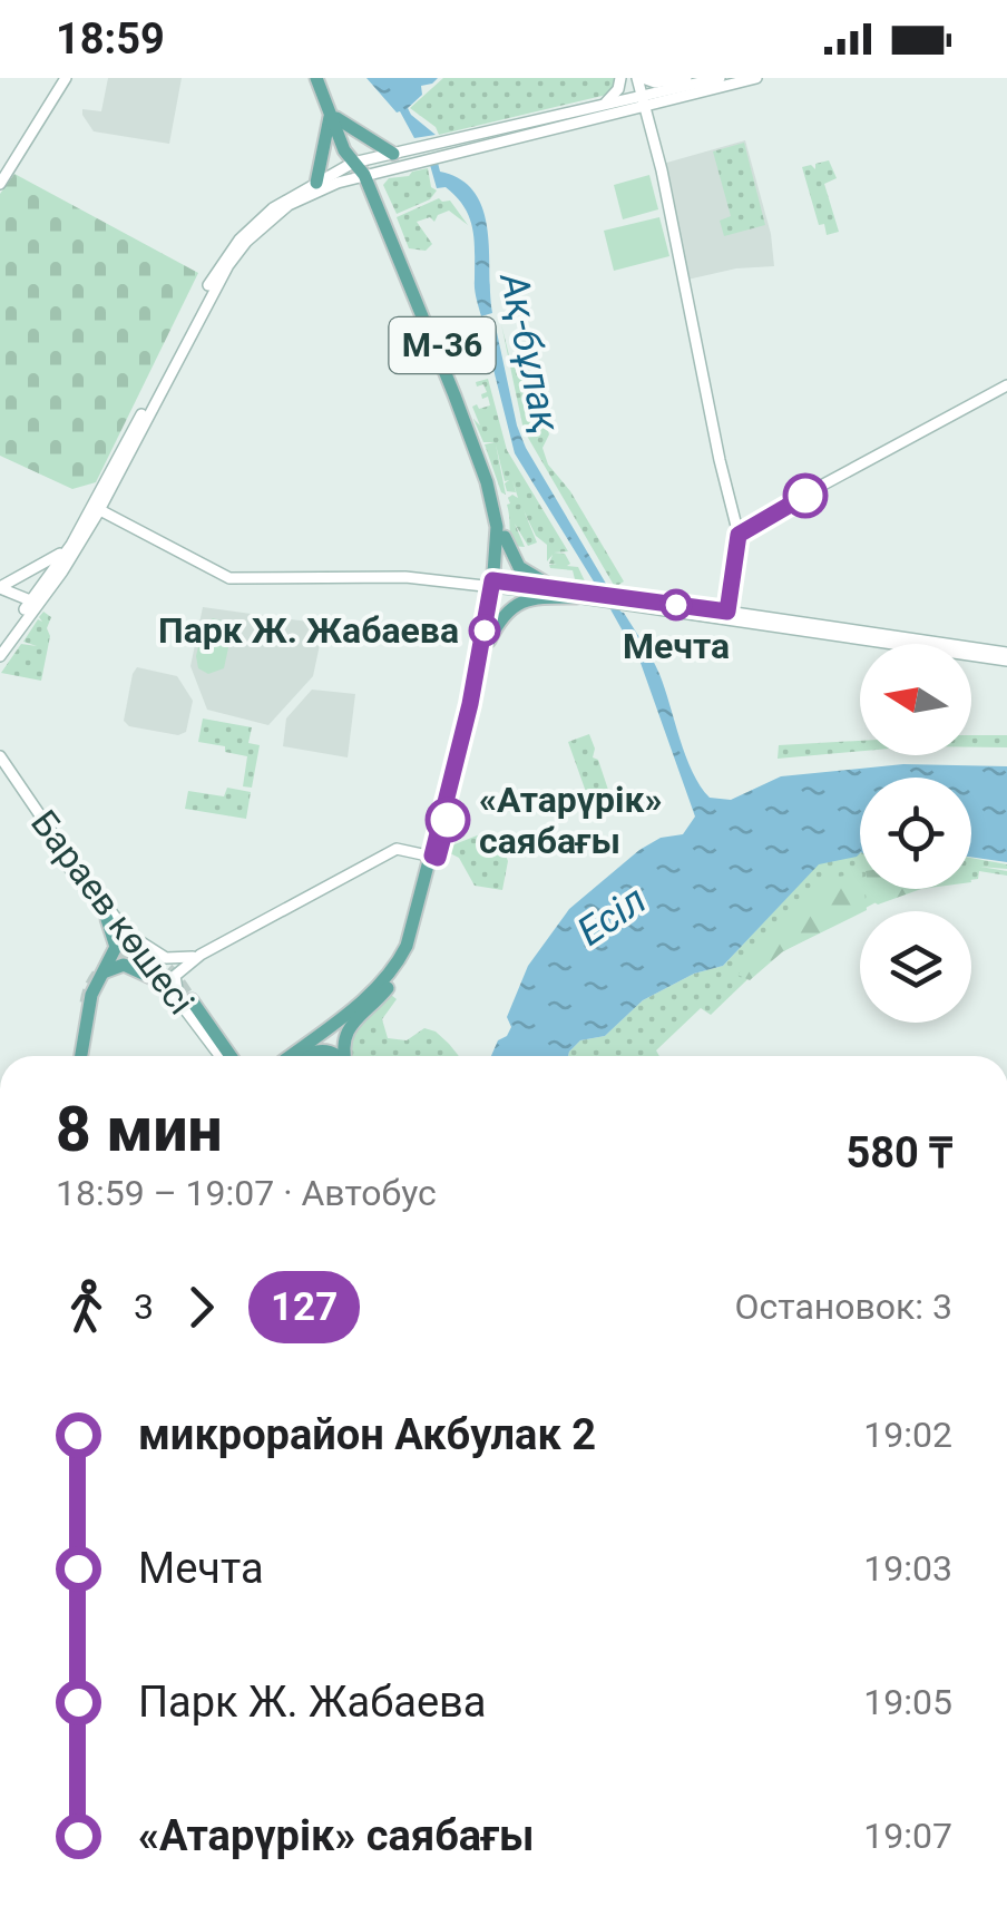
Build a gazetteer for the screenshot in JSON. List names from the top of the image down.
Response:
{
  "streets": {
    "main road": ["M-36", "Бараев көшесі"]
  },
  "water": ["Ақ-бұлақ", "Есіл"],
  "places": ["Мечта", "Парк Ж. Жабаева", "«Атарүрік» саябағы"],
  "lines": ["bus line 127"],
  "north": "left",
  "page": {
    "status": "18:59",
    "heading": ["8 мин", "18:59 – 19:07 · Автобус", "580 ₸"],
    "legs": ["3", "127", "Остановок: 3"],
    "list": [
      {
        "name": "микрорайон Акбулак 2",
        "value": "19:02"
      },
      {
        "name": "Мечта",
        "value": "19:03"
      },
      {
        "name": "Парк Ж. Жабаева",
        "value": "19:05"
      },
      {
        "name": "«Атарүрік» саябағы",
        "value": "19:07"
      }
    ]
  }
}
